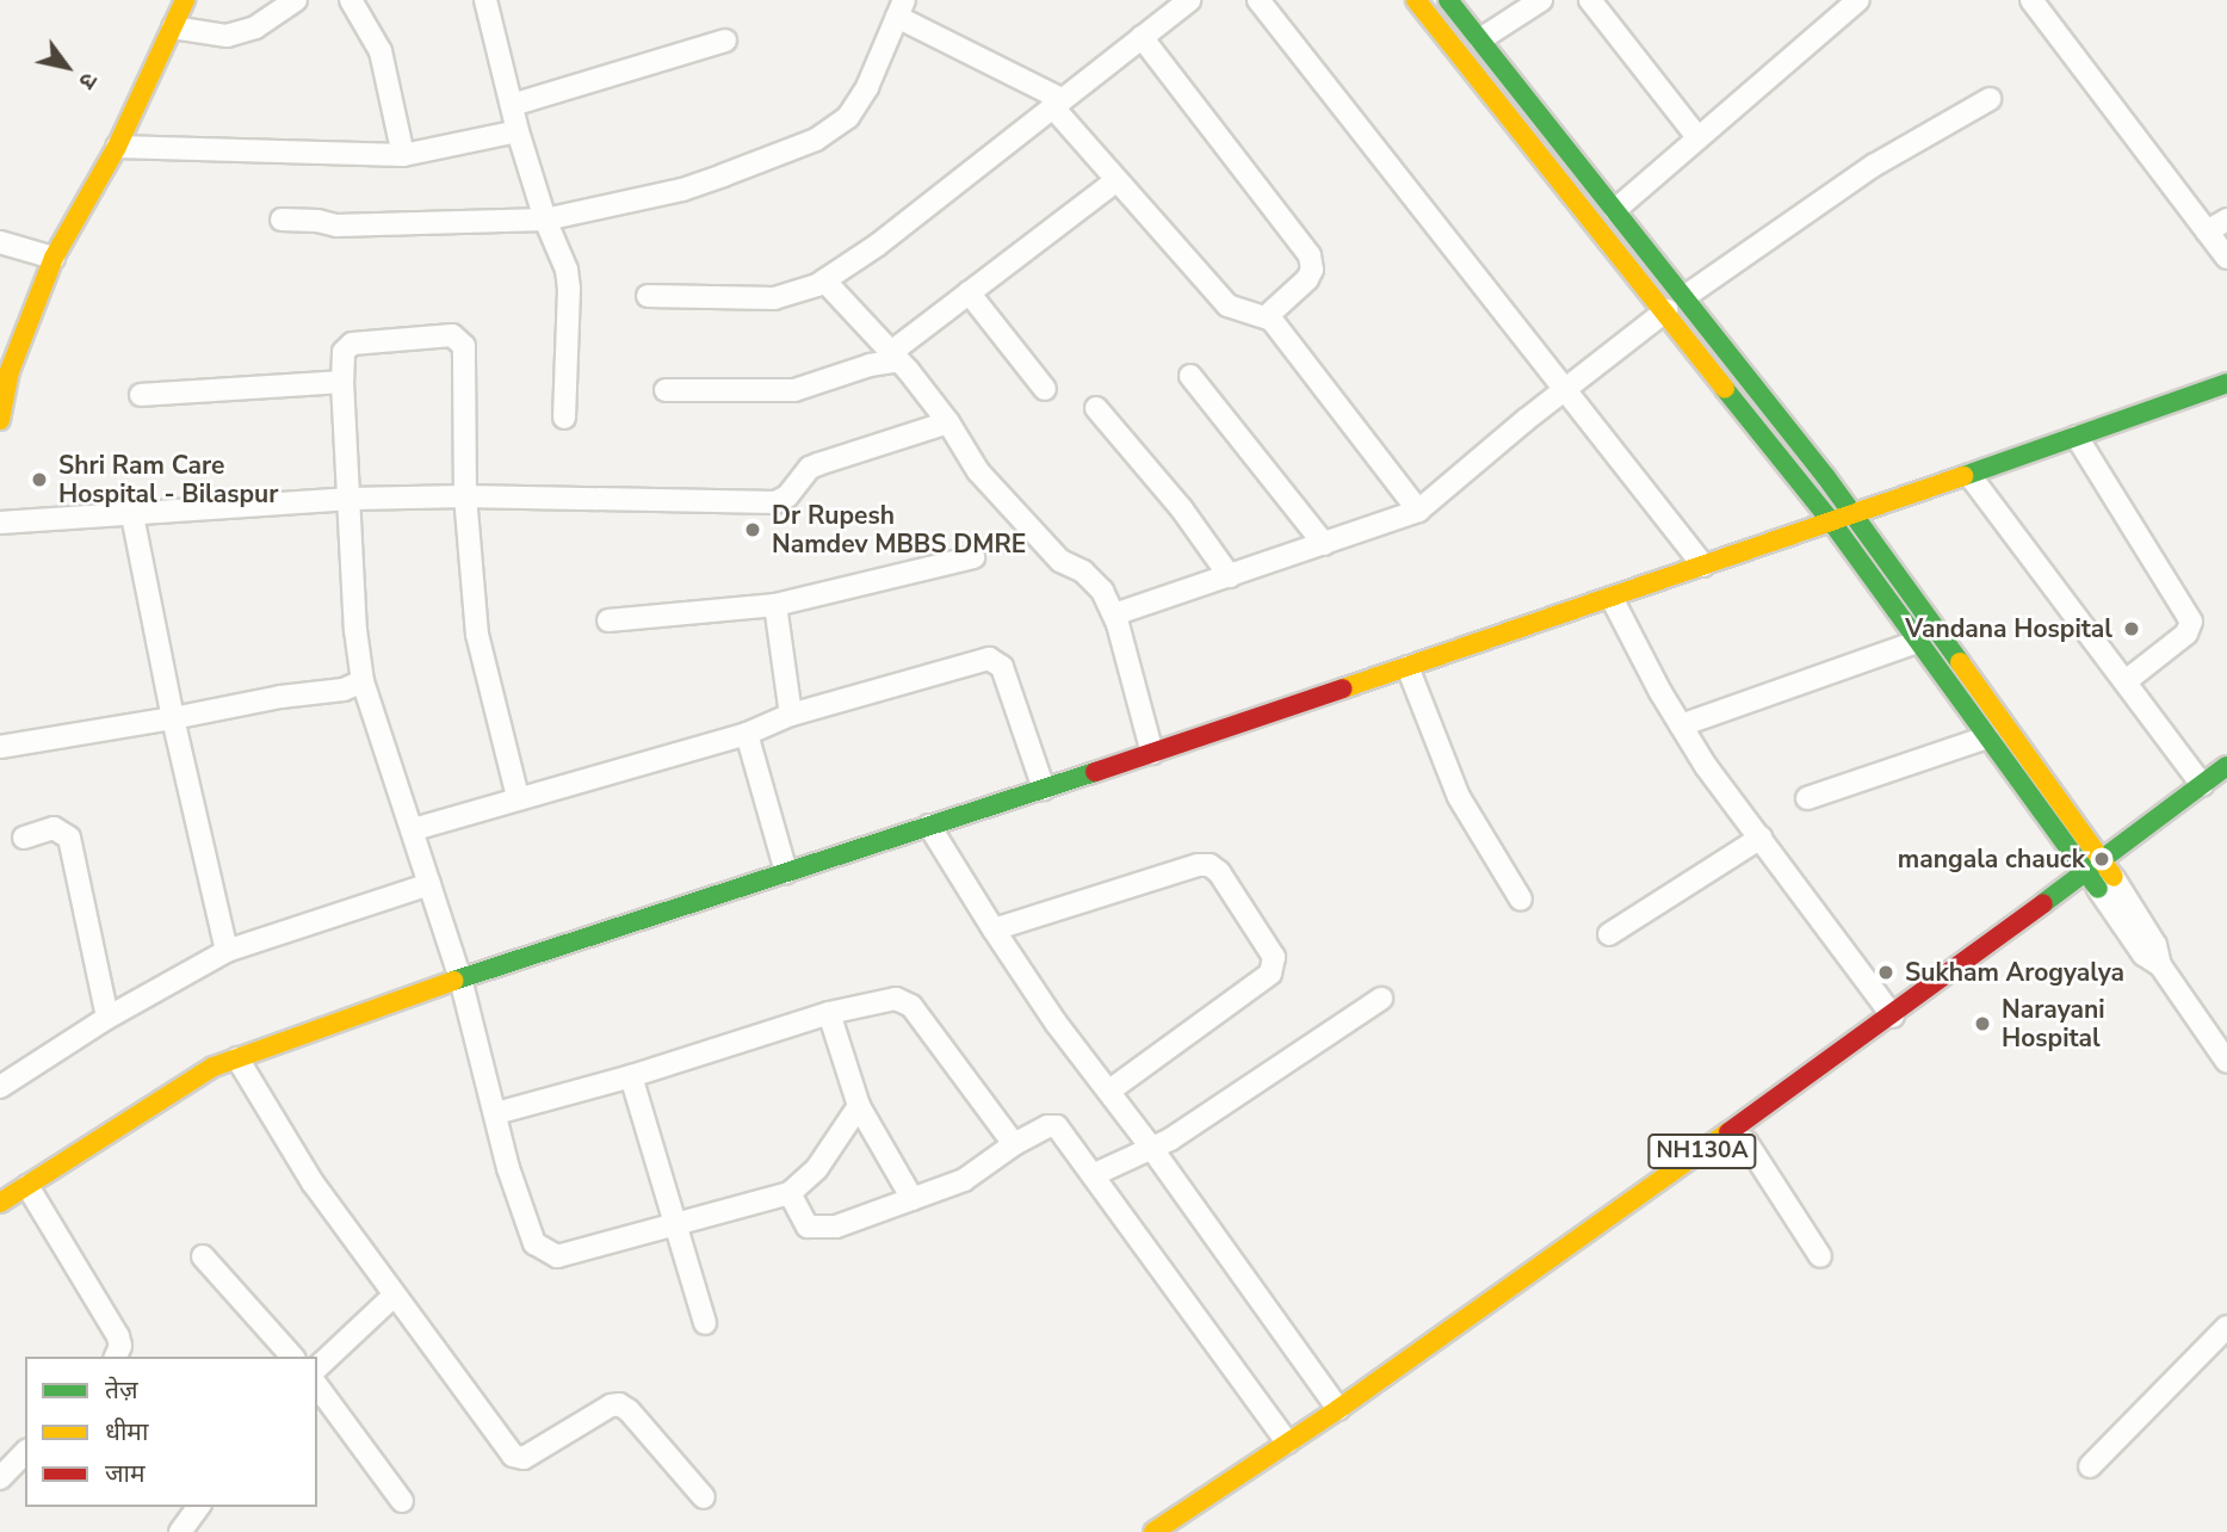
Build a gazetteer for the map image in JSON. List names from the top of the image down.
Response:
{
  "streets": {
    "main road": ["NH130A"]
  },
  "places": [
    "Shri Ram Care Hospital - Bilaspur",
    "Dr Rupesh Namdev MBBS DMRE",
    "Vandana Hospital",
    "mangala chauck",
    "Sukham Arogyalya",
    "Narayani Hospital"
  ],
  "legend": ["तेज़", "धीमा", "जाम"],
  "north": "bottom right"
}
